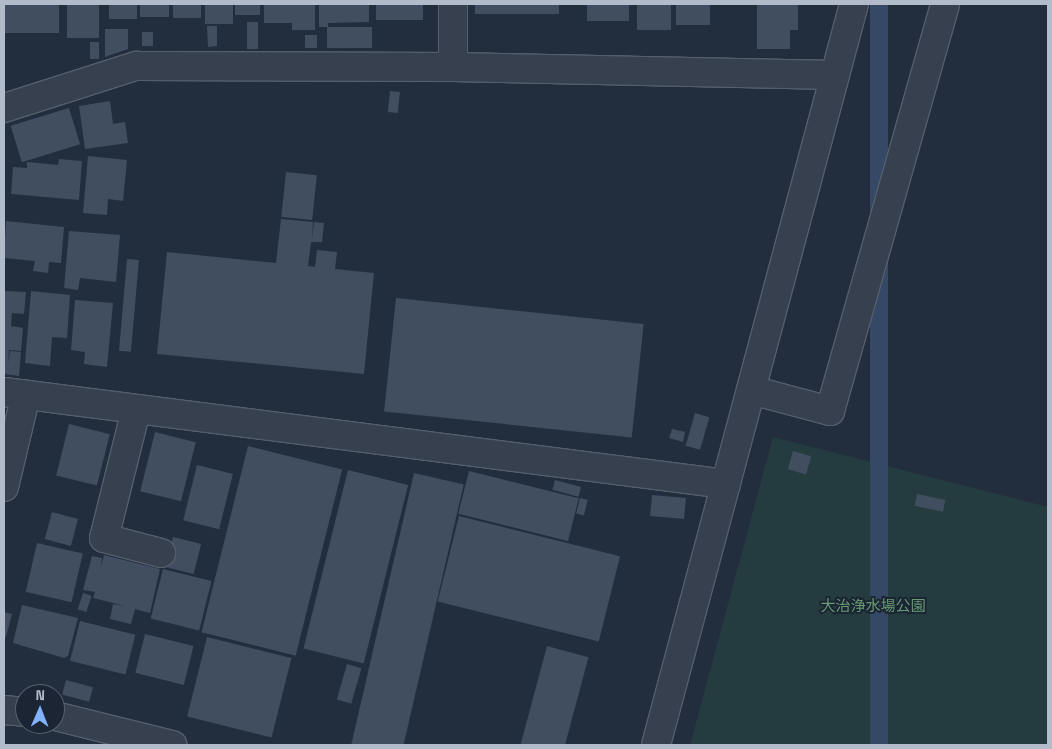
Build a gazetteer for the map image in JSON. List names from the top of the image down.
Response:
{
  "parks": ["大治浄水場公園"],
  "north": "top"
}
